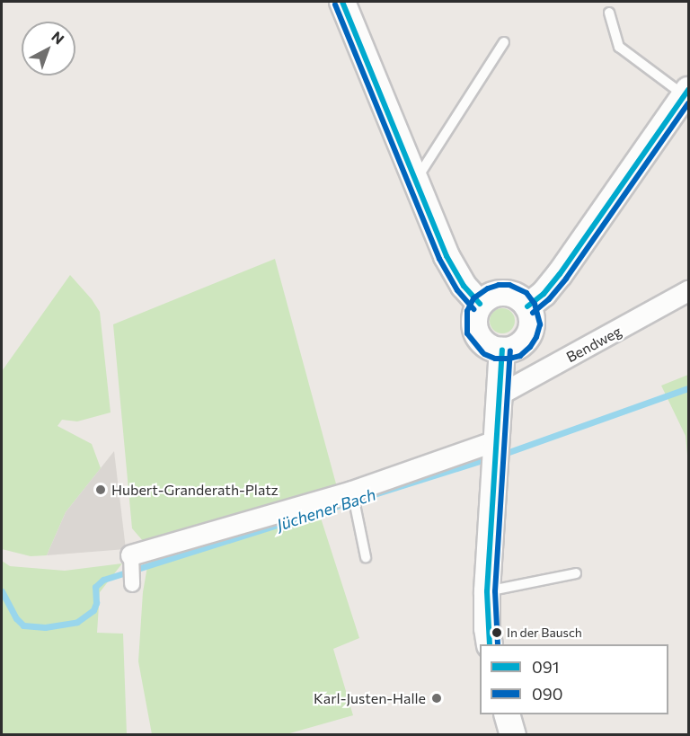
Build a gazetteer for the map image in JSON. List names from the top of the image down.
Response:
{
  "streets": {
    "street": ["Bendweg"]
  },
  "water": ["Jüchener Bach"],
  "places": ["Hubert-Granderath-Platz", "In der Bausch", "Karl-Justen-Halle"],
  "lines": ["transit line 091", "transit line 090"],
  "legend": ["091", "090"],
  "north": "top right"
}
